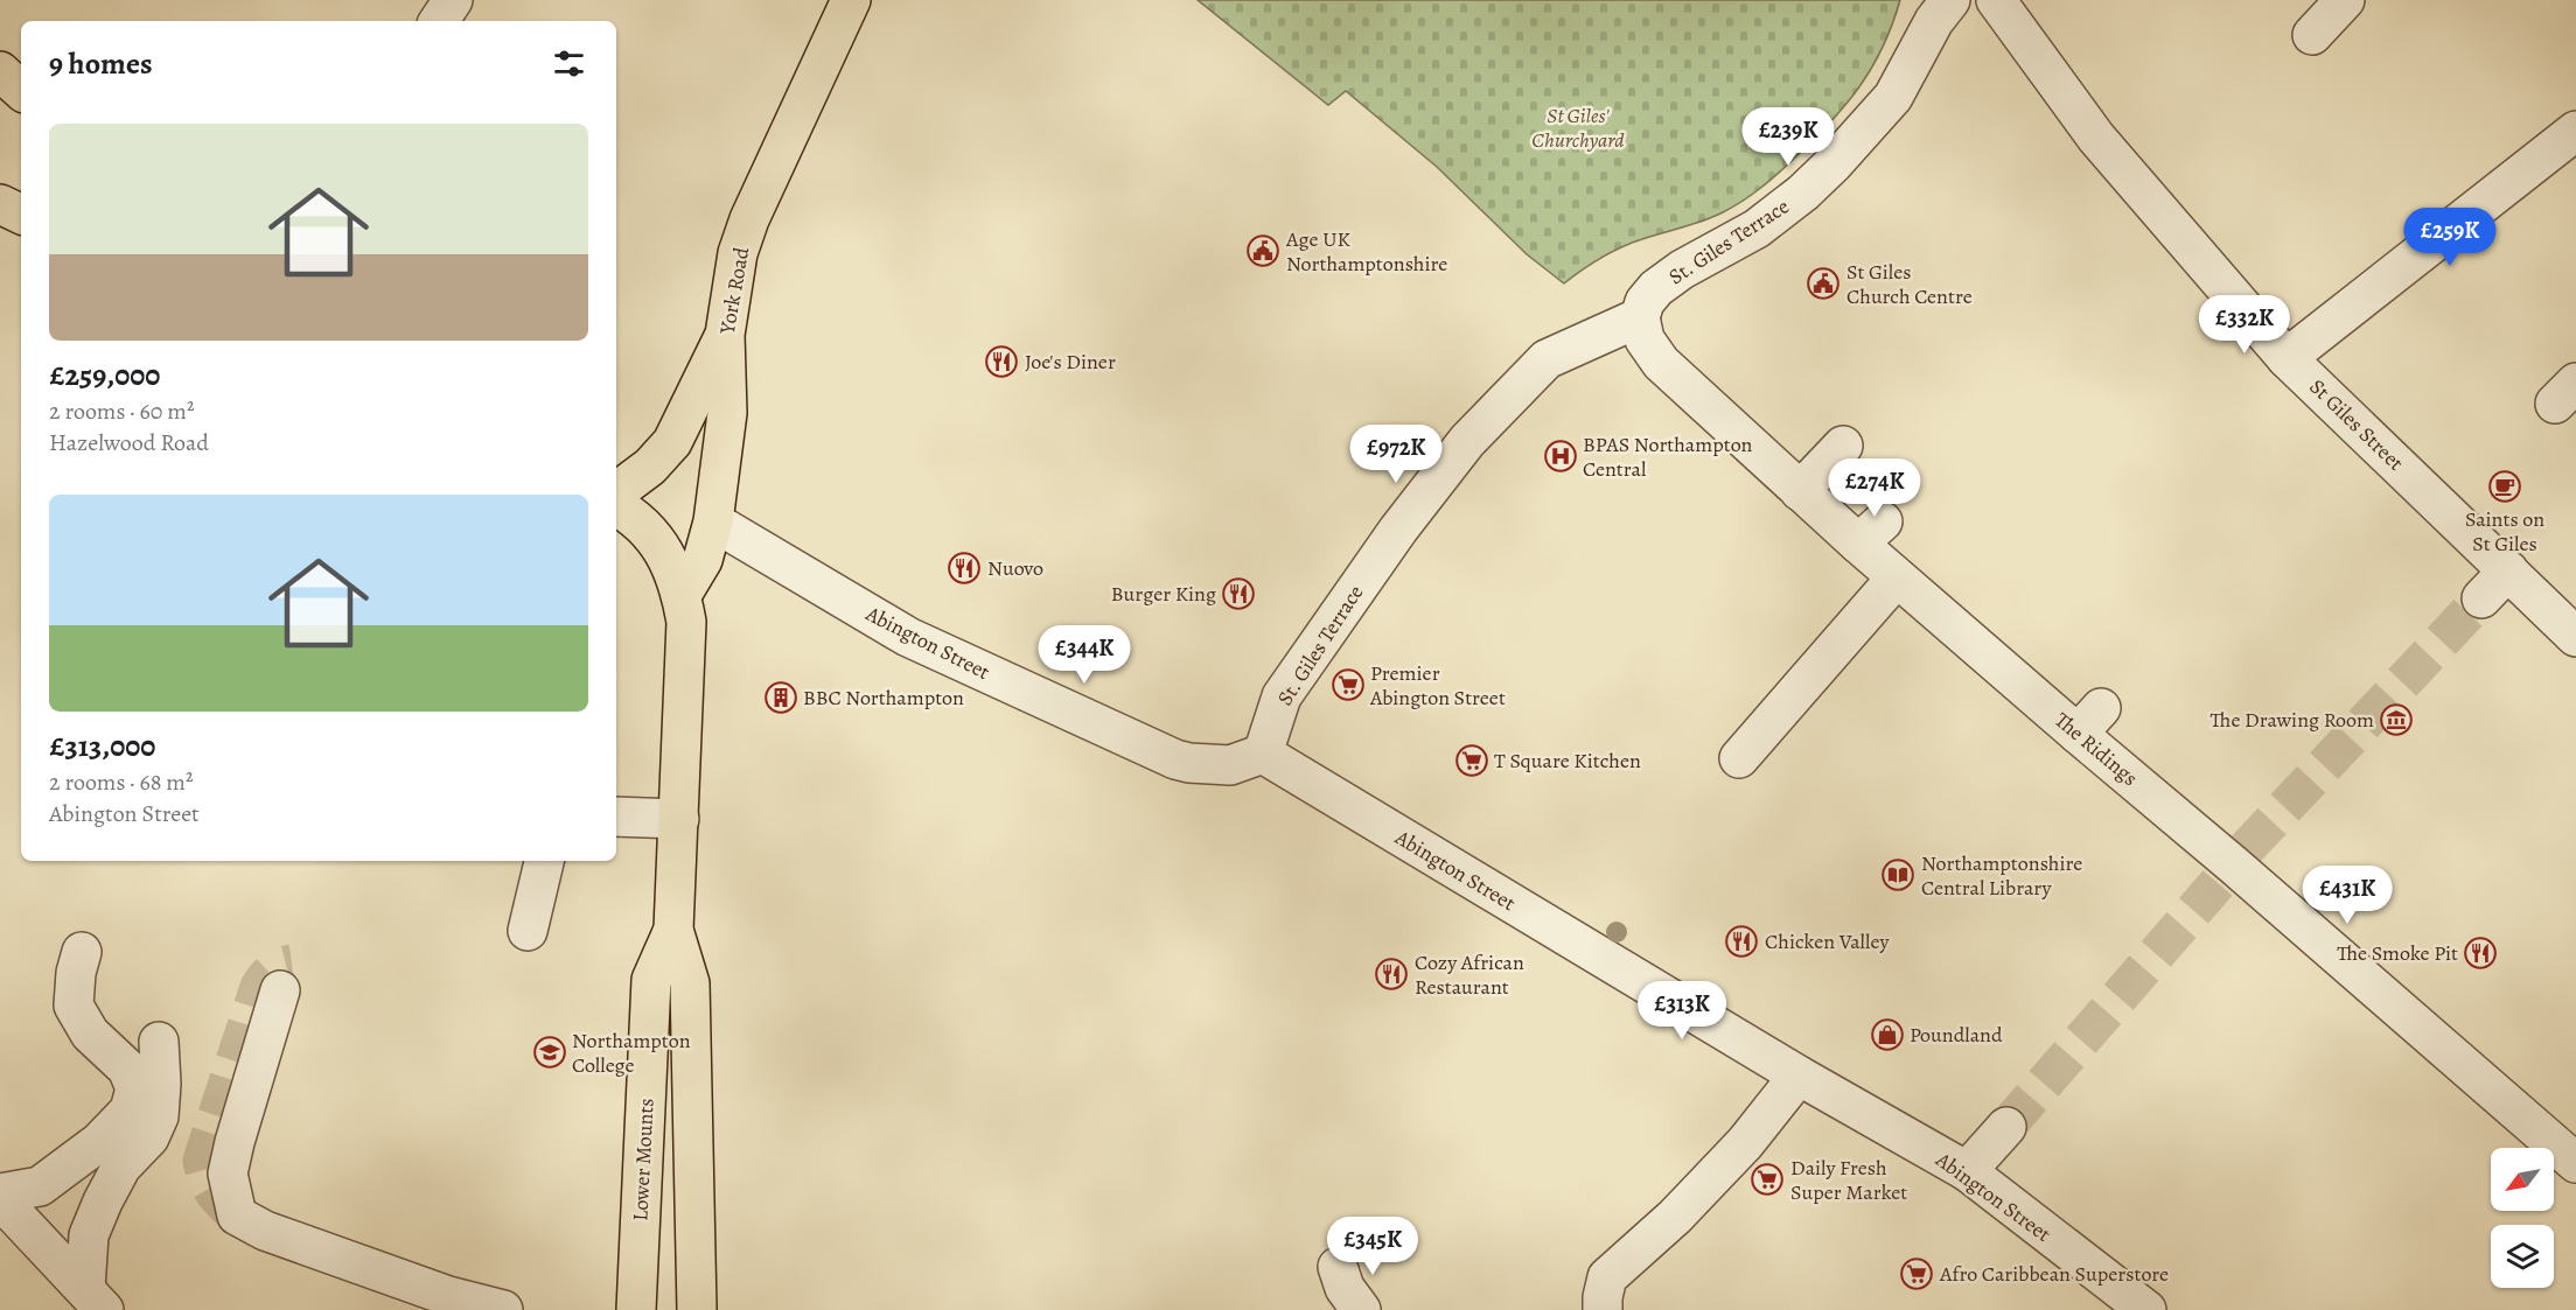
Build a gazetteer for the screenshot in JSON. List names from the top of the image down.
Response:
{
  "streets": {
    "main road": ["York Road", "Lower Mounts"],
    "street": [
      "St. Giles Terrace",
      "St Giles Street",
      "Abington Street",
      "The Ridings"
    ]
  },
  "crossings": [
    ["St. Giles Terrace", "Abington Street"],
    ["St. Giles Terrace", "The Ridings"],
    ["York Road", "Lower Mounts"]
  ],
  "parks": ["St Giles' Churchyard"],
  "places": {
    "public building": ["Age UK Northamptonshire", "St Giles Church Centre"],
    "restaurant": [
      "Joe's Diner",
      "Nuovo",
      "Burger King",
      "Chicken Valley",
      "The Smoke Pit",
      "Cozy African Restaurant"
    ],
    "hospital": ["BPAS Northampton Central"],
    "cafe": ["Saints on St Giles"],
    "supermarket": [
      "Premier Abington Street",
      "T Square Kitchen",
      "Daily Fresh Super Market",
      "Afro Caribbean Superstore"
    ],
    "building": ["BBC Northampton"],
    "museum": ["The Drawing Room"],
    "library": ["Northamptonshire Central Library"],
    "shop": ["Poundland"],
    "school or university": ["Northampton College"]
  },
  "north": "bottom left",
  "page": {
    "heading": "9 homes",
    "list": [
      {
        "name": "£259,000",
        "note": "2 rooms · 60 m² · Hazelwood Road"
      },
      {
        "name": "£313,000",
        "note": "2 rooms · 68 m² · Abington Street"
      }
    ],
    "price": [
      "£239K",
      "£259K",
      "£332K",
      "£972K",
      "£274K",
      "£344K",
      "£431K",
      "£313K",
      "£345K"
    ]
  }
}
